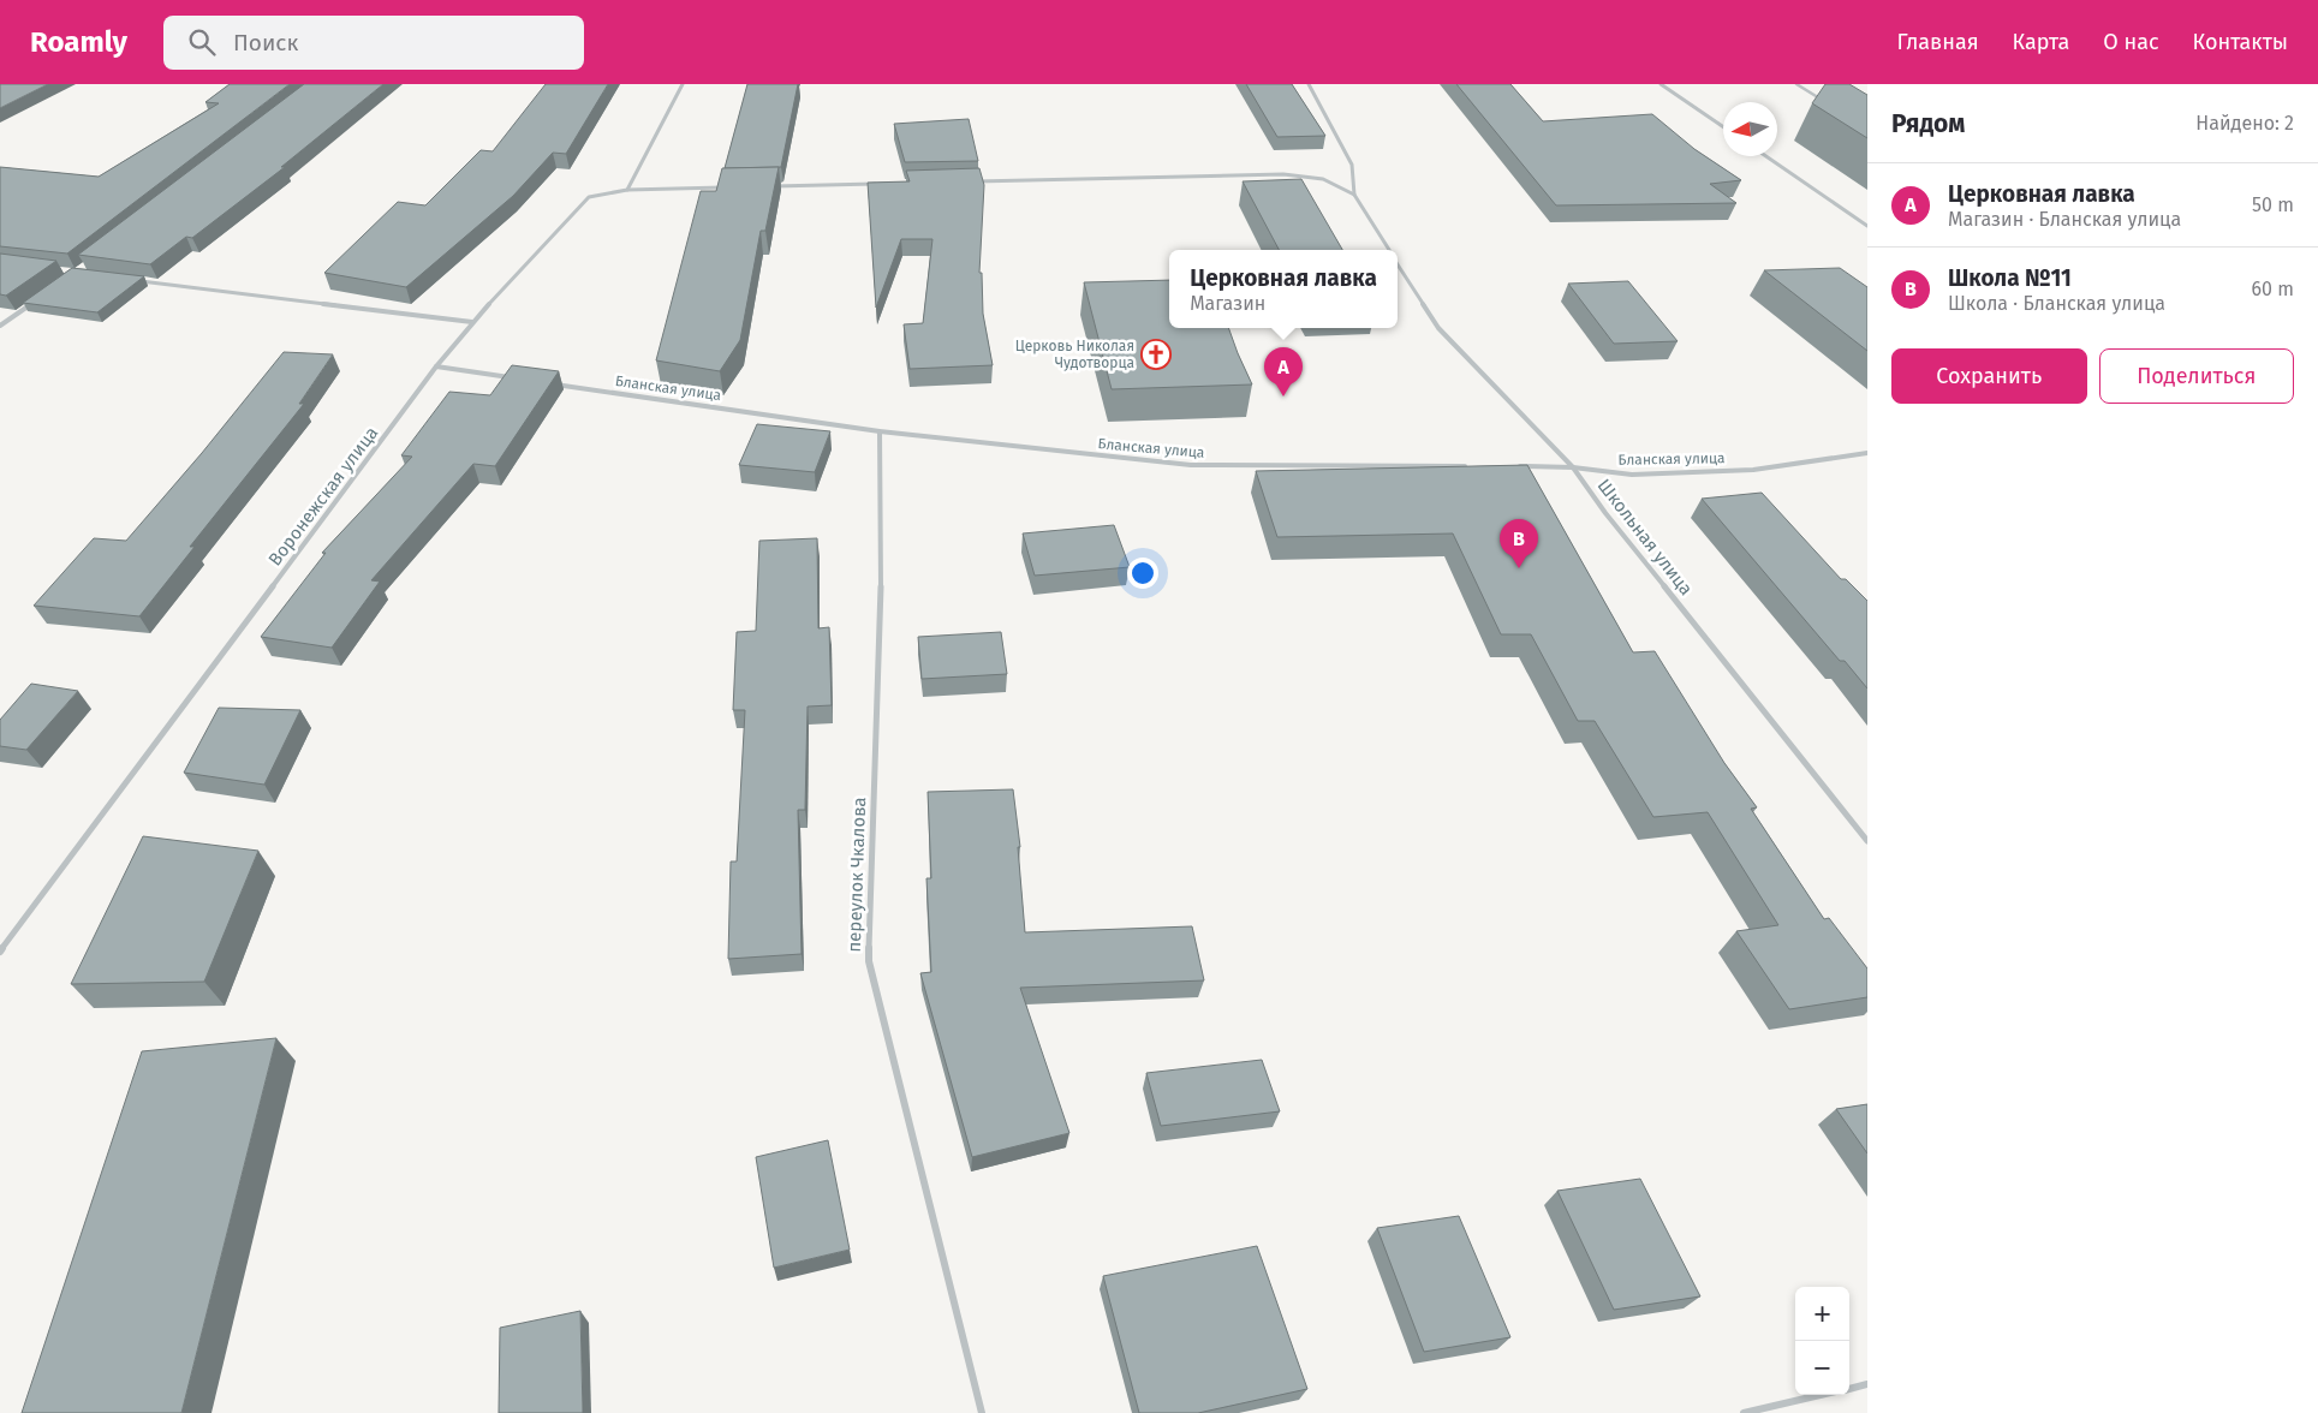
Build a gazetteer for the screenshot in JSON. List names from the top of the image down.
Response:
{
  "streets": {
    "street": [
      "Бланская улица",
      "Воронежская улица",
      "Школьная улица",
      "переулок Чкалова"
    ]
  },
  "crossings": [
    ["Бланская улица", "Школьная улица"],
    ["Бланская улица", "переулок Чкалова"]
  ],
  "places": {
    "church": ["Церковь Николая Чудотворца"]
  },
  "north": "left",
  "page": {
    "header": "Roamly",
    "search": "Поиск",
    "nav": [
      "Главная",
      "Карта",
      "О нас",
      "Контакты"
    ],
    "heading": ["Рядом", "Найдено: 2"],
    "list": [
      {
        "mark": "A",
        "name": "Церковная лавка",
        "note": "Магазин · Бланская улица",
        "value": "50 m"
      },
      {
        "mark": "B",
        "name": "Школа №11",
        "note": "Школа · Бланская улица",
        "value": "60 m"
      }
    ],
    "popup": ["Церковная лавка", "Магазин"],
    "buttons": ["Сохранить", "Поделиться"],
    "pins": ["A", "B"],
    "map_buttons": ["+", "−"]
  }
}
